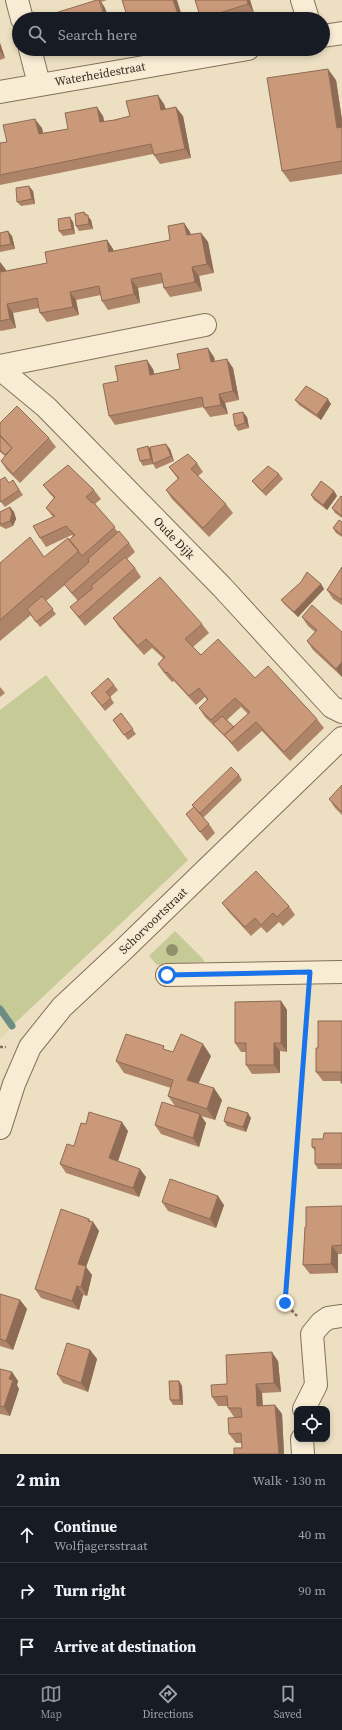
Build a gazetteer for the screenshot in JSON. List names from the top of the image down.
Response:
{
  "streets": {
    "street": ["Waterheidestraat", "Oude Dijk", "Schorvoortstraat"]
  },
  "page": {
    "search": "Search here",
    "heading": ["2 min", "Walk · 130 m"],
    "list": [
      ["Continue", "Wolfjagersstraat", "40 m"],
      ["Turn right", "90 m"],
      "Arrive at destination"
    ],
    "nav": ["Map", "Directions", "Saved"]
  }
}
